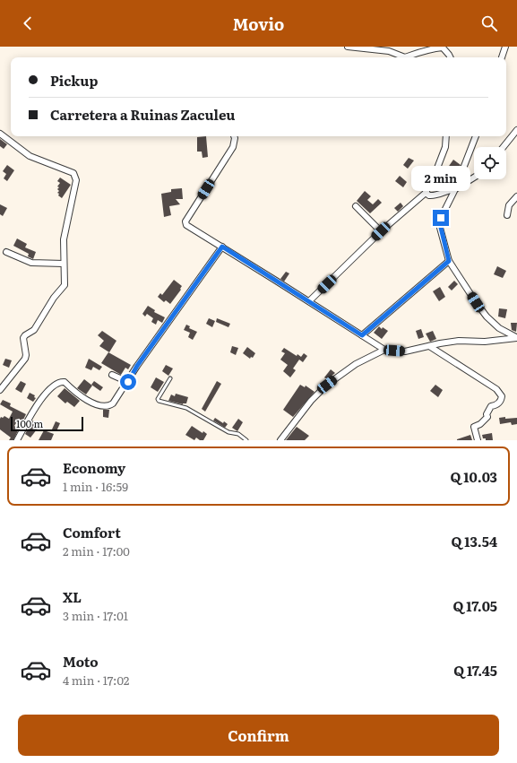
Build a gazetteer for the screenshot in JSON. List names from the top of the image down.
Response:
{
  "scale_bar": "100 m",
  "page": {
    "header": "Movio",
    "banner": ["Pickup", "Carretera a Ruinas Zaculeu"],
    "bubble": "2 min",
    "scale": "100 m",
    "list": [
      {
        "name": "Economy",
        "note": "1 min · 16:59",
        "value": "Q 10.03"
      },
      {
        "name": "Comfort",
        "note": "2 min · 17:00",
        "value": "Q 13.54"
      },
      {
        "name": "XL",
        "note": "3 min · 17:01",
        "value": "Q 17.05"
      },
      {
        "name": "Moto",
        "note": "4 min · 17:02",
        "value": "Q 17.45"
      }
    ],
    "buttons": "Confirm"
  }
}
